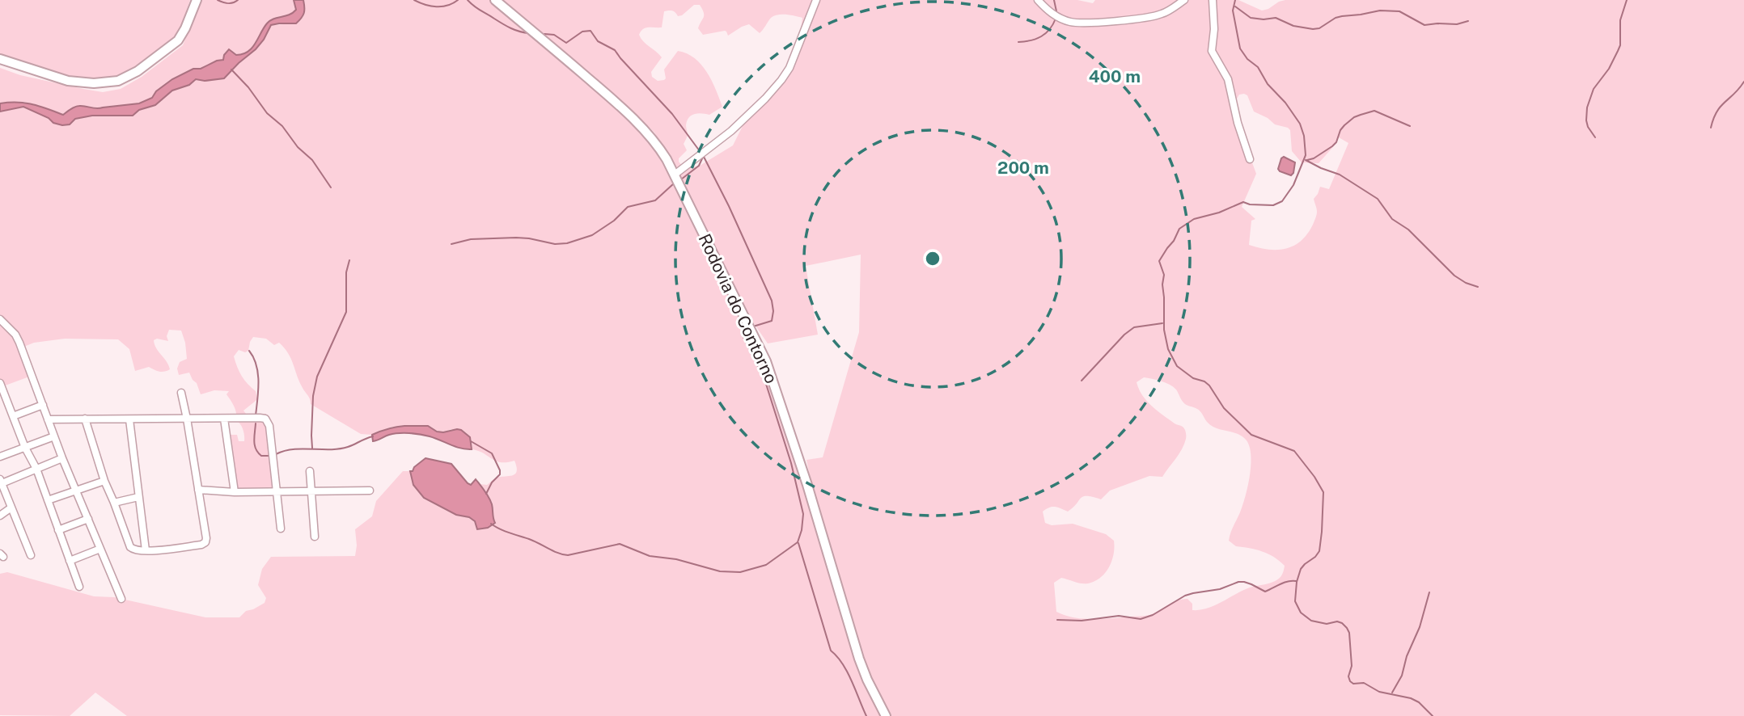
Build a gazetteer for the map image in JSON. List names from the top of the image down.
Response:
{
  "streets": {
    "main road": ["Rodovia do Contorno"]
  },
  "rings": ["400 m", "200 m"]
}
